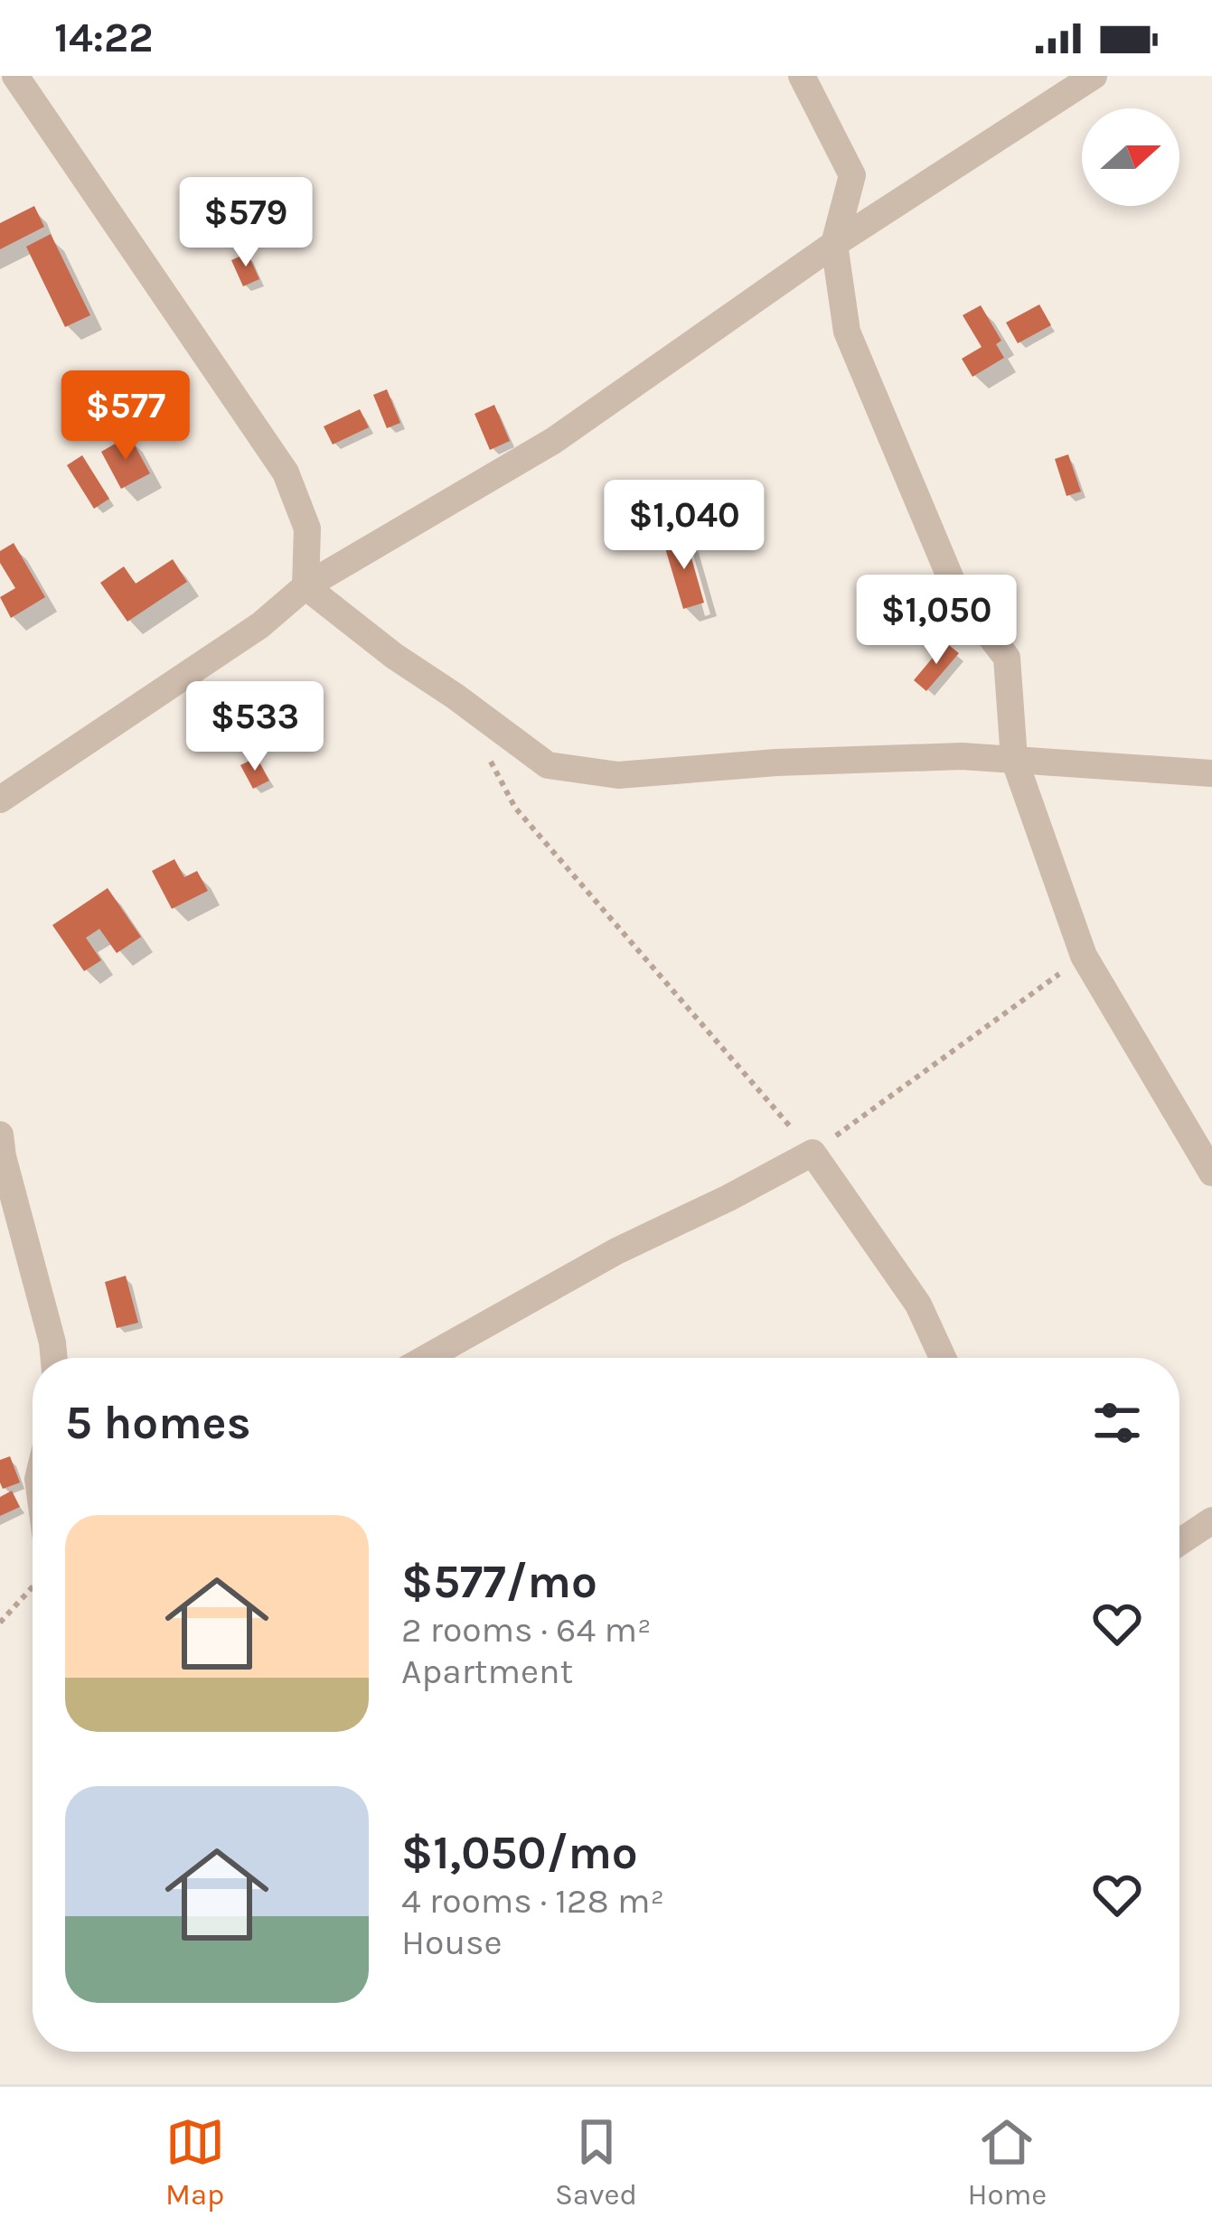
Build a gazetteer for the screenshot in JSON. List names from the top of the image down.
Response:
{
  "north": "right",
  "page": {
    "status": "14:22",
    "price": [
      "$579",
      "$577",
      "$1,040",
      "$1,050",
      "$533"
    ],
    "heading": "5 homes",
    "list": [
      {
        "name": "$577/mo",
        "note": "2 rooms · 64 m² · Apartment"
      },
      {
        "name": "$1,050/mo",
        "note": "4 rooms · 128 m² · House"
      }
    ],
    "tabs": ["Map", "Saved", "Home"]
  }
}
